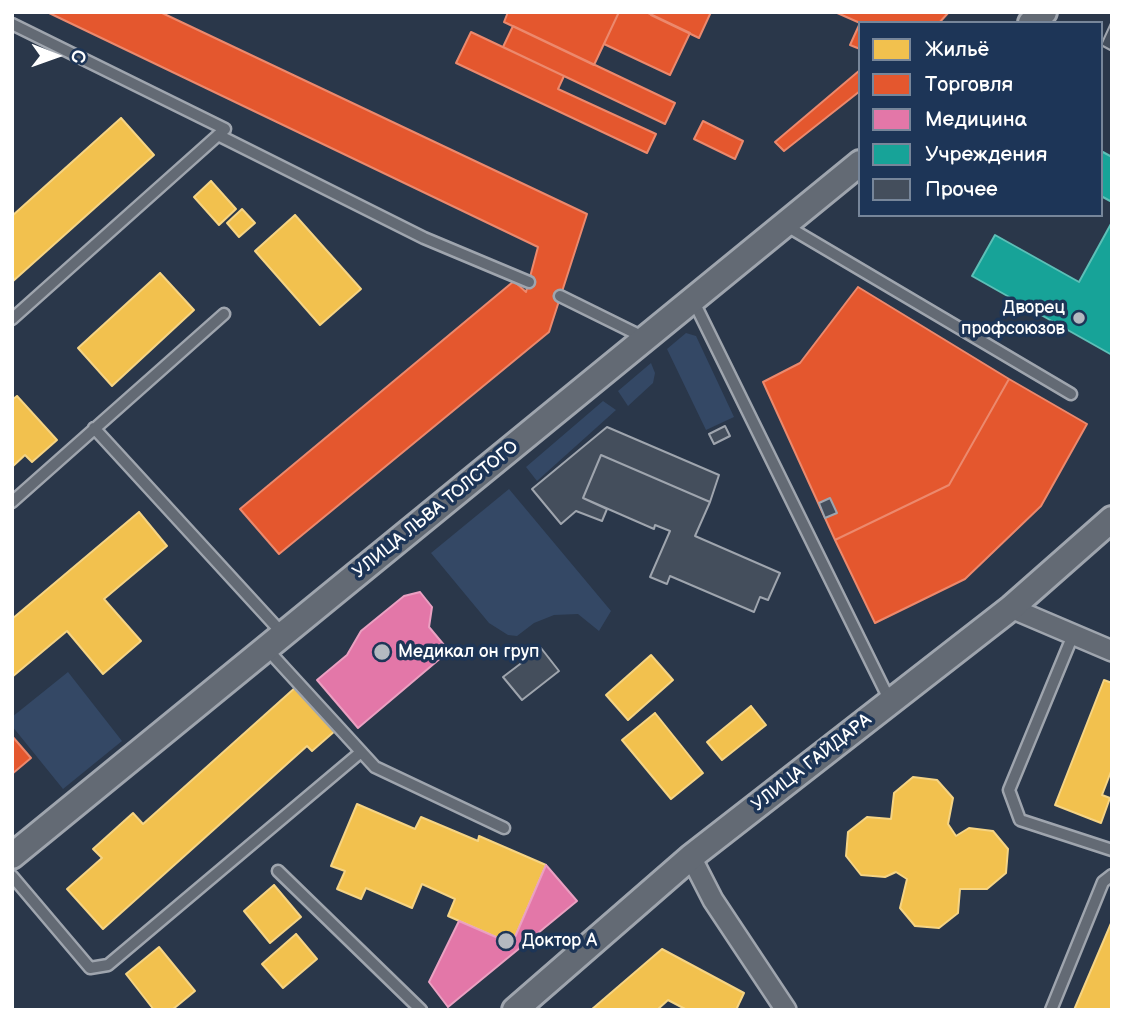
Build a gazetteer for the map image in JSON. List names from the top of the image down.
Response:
{
  "streets": {
    "street": ["УЛИЦА ЛЬВА ТОЛСТОГО", "УЛИЦА ГАЙДАРА"]
  },
  "places": ["Дворец профсоюзов", "Медикал он груп", "Доктор А"],
  "legend": [
    "Жильё",
    "Торговля",
    "Медицина",
    "Учреждения",
    "Прочее"
  ],
  "north": "right"
}
